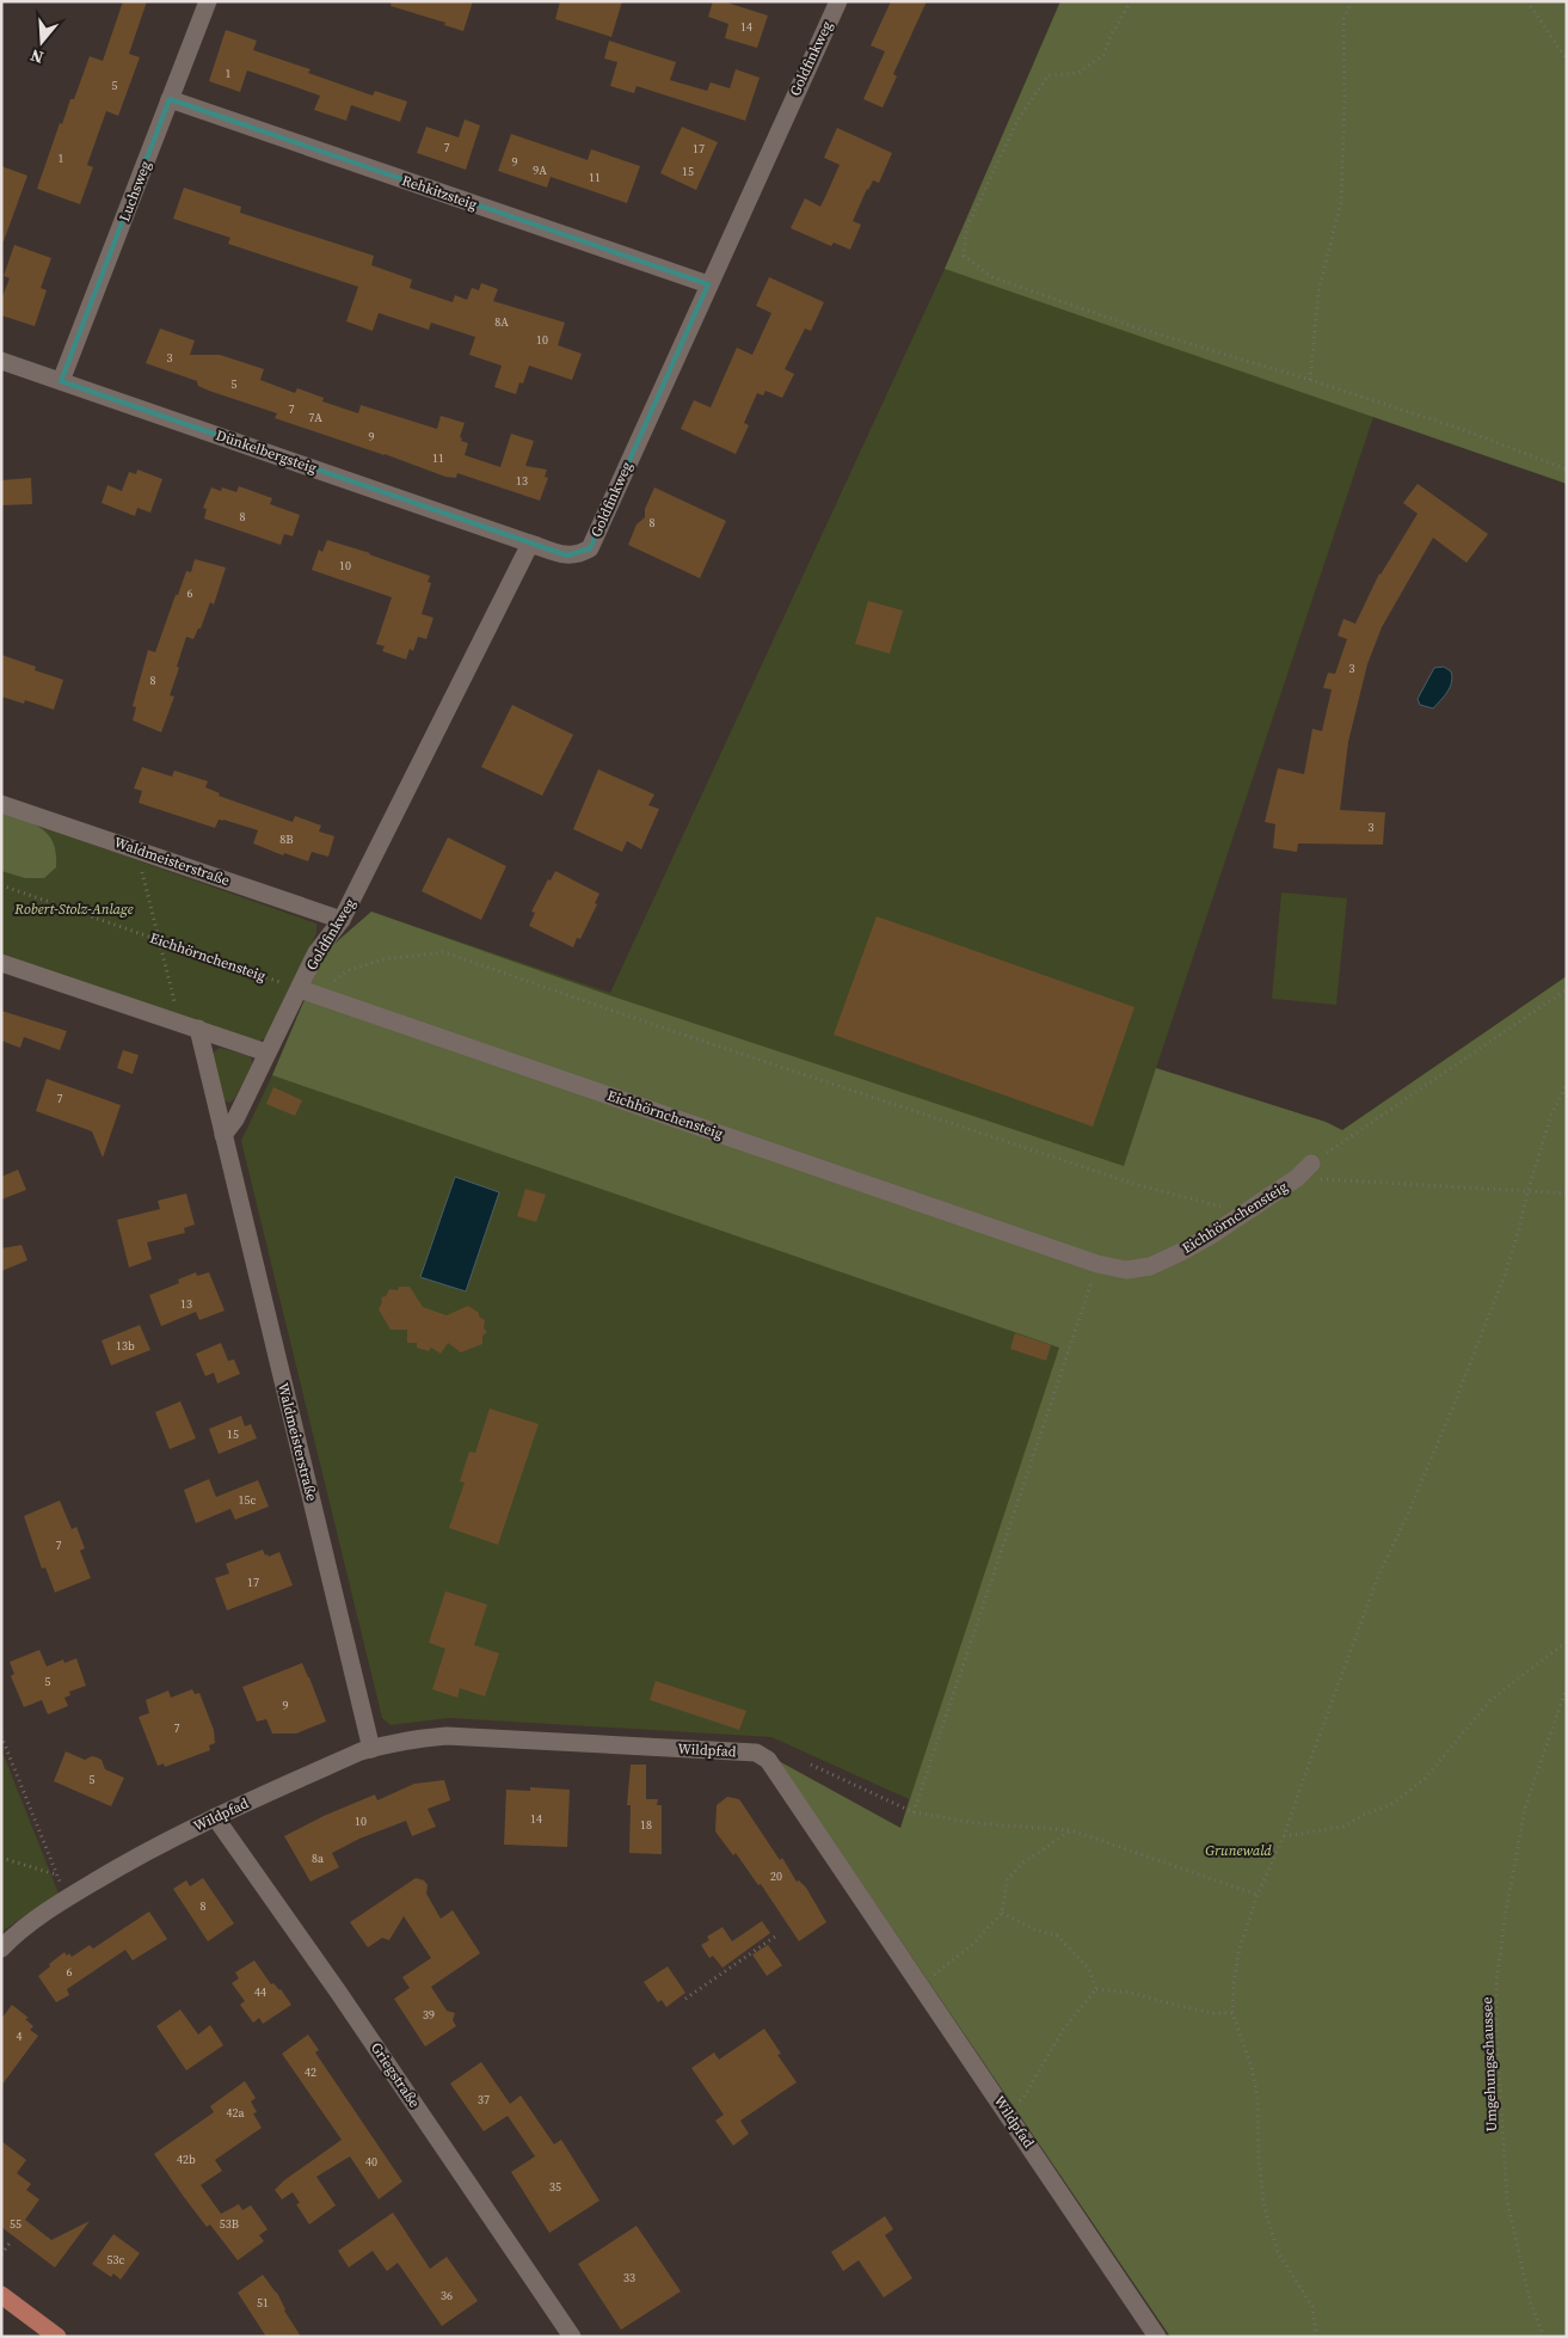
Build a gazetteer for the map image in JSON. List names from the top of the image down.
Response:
{
  "streets": {
    "street": [
      "Goldfinkweg",
      "Luchsweg",
      "Rehkitzsteig",
      "Dünkelbergsteig",
      "Waldmeisterstraße",
      "Eichhörnchensteig",
      "Wildpfad",
      "Griegstraße"
    ],
    "path": ["Umgehungschaussee"]
  },
  "crossings": [
    ["Goldfinkweg", "Rehkitzsteig"],
    ["Goldfinkweg", "Dünkelbergsteig"],
    ["Goldfinkweg", "Waldmeisterstraße"],
    ["Goldfinkweg", "Eichhörnchensteig"],
    ["Luchsweg", "Rehkitzsteig"],
    ["Luchsweg", "Dünkelbergsteig"],
    ["Waldmeisterstraße", "Wildpfad"],
    ["Wildpfad", "Griegstraße"]
  ],
  "parks": ["Robert-Stolz-Anlage", "Grunewald"],
  "house_numbers": [
    "14",
    "1",
    "5",
    "7",
    "17",
    "1",
    "9",
    "9A",
    "15",
    "11",
    "8A",
    "10",
    "3",
    "5",
    "7",
    "7A",
    "9",
    "11",
    "13",
    "8",
    "8",
    "10",
    "6",
    "3",
    "8",
    "3",
    "8B",
    "7",
    "13",
    "13b",
    "15",
    "15c",
    "7",
    "17",
    "5",
    "9",
    "7",
    "5",
    "14",
    "10",
    "18",
    "8a",
    "20",
    "8",
    "6",
    "44",
    "39",
    "4",
    "42",
    "37",
    "42a",
    "42b",
    "40",
    "35",
    "55",
    "53B",
    "53c",
    "33",
    "36",
    "51"
  ],
  "north": "bottom"
}
